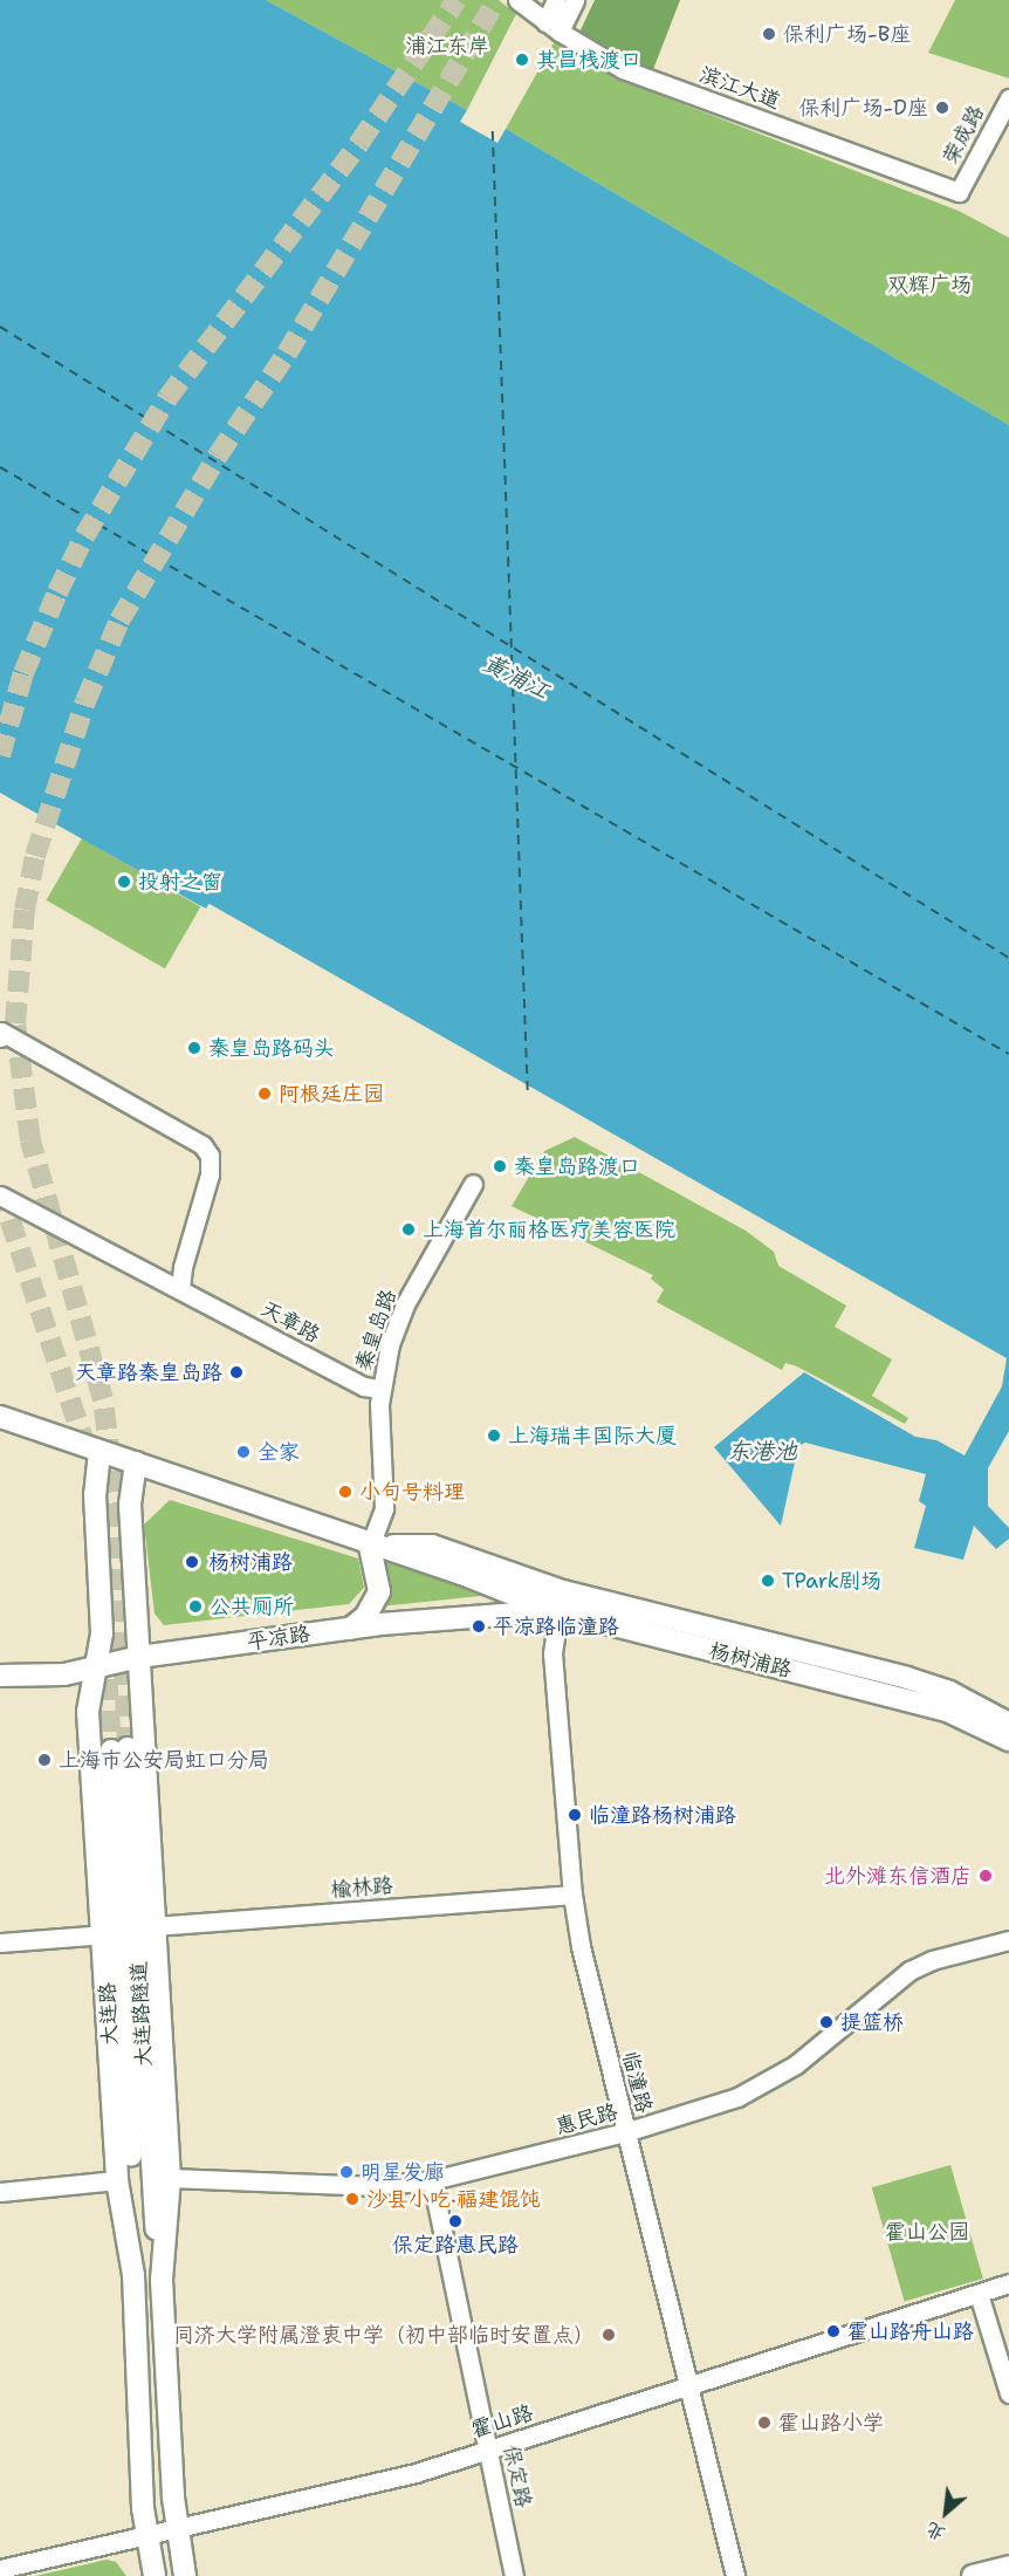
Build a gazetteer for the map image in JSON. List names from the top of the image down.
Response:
{
  "streets": {
    "main road": [
      "平凉路",
      "杨树浦路",
      "大连路",
      "大连路隧道"
    ],
    "street": [
      "滨江大道",
      "荣成路",
      "天章路",
      "秦皇岛路",
      "榆林路",
      "临潼路",
      "惠民路",
      "霍山路",
      "保定路"
    ]
  },
  "crossings": [
    ["滨江大道", "荣成路"],
    ["天章路", "秦皇岛路"],
    ["秦皇岛路", "杨树浦路"],
    ["平凉路", "杨树浦路"],
    ["平凉路", "大连路"],
    ["平凉路", "临潼路"],
    ["杨树浦路", "大连路"],
    ["杨树浦路", "临潼路"],
    ["榆林路", "临潼路"],
    ["大连路", "大连路隧道"],
    ["大连路", "霍山路"],
    ["临潼路", "惠民路"],
    ["临潼路", "霍山路"],
    ["惠民路", "保定路"],
    ["霍山路", "保定路"]
  ],
  "water": ["黄浦江", "东港池"],
  "parks": ["浦江东岸", "双辉广场", "霍山公园"],
  "places": [
    "保利广场-B座",
    "其昌栈渡口",
    "保利广场-D座",
    "投射之窗",
    "秦皇岛路码头",
    "阿根廷庄园",
    "秦皇岛路渡口",
    "上海首尔丽格医疗美容医院",
    "天章路秦皇岛路",
    "上海瑞丰国际大厦",
    "全家",
    "小句号料理",
    "杨树浦路",
    "TPark剧场",
    "公共厕所",
    "平凉路临潼路",
    "上海市公安局虹口分局",
    "临潼路杨树浦路",
    "北外滩东信酒店",
    "提篮桥",
    "明星发廊",
    "沙县小吃·福建馄饨",
    "保定路惠民路",
    "霍山路舟山路",
    "同济大学附属澄衷中学（初中部临时安置点）",
    "霍山路小学"
  ],
  "north": "bottom left"
}
